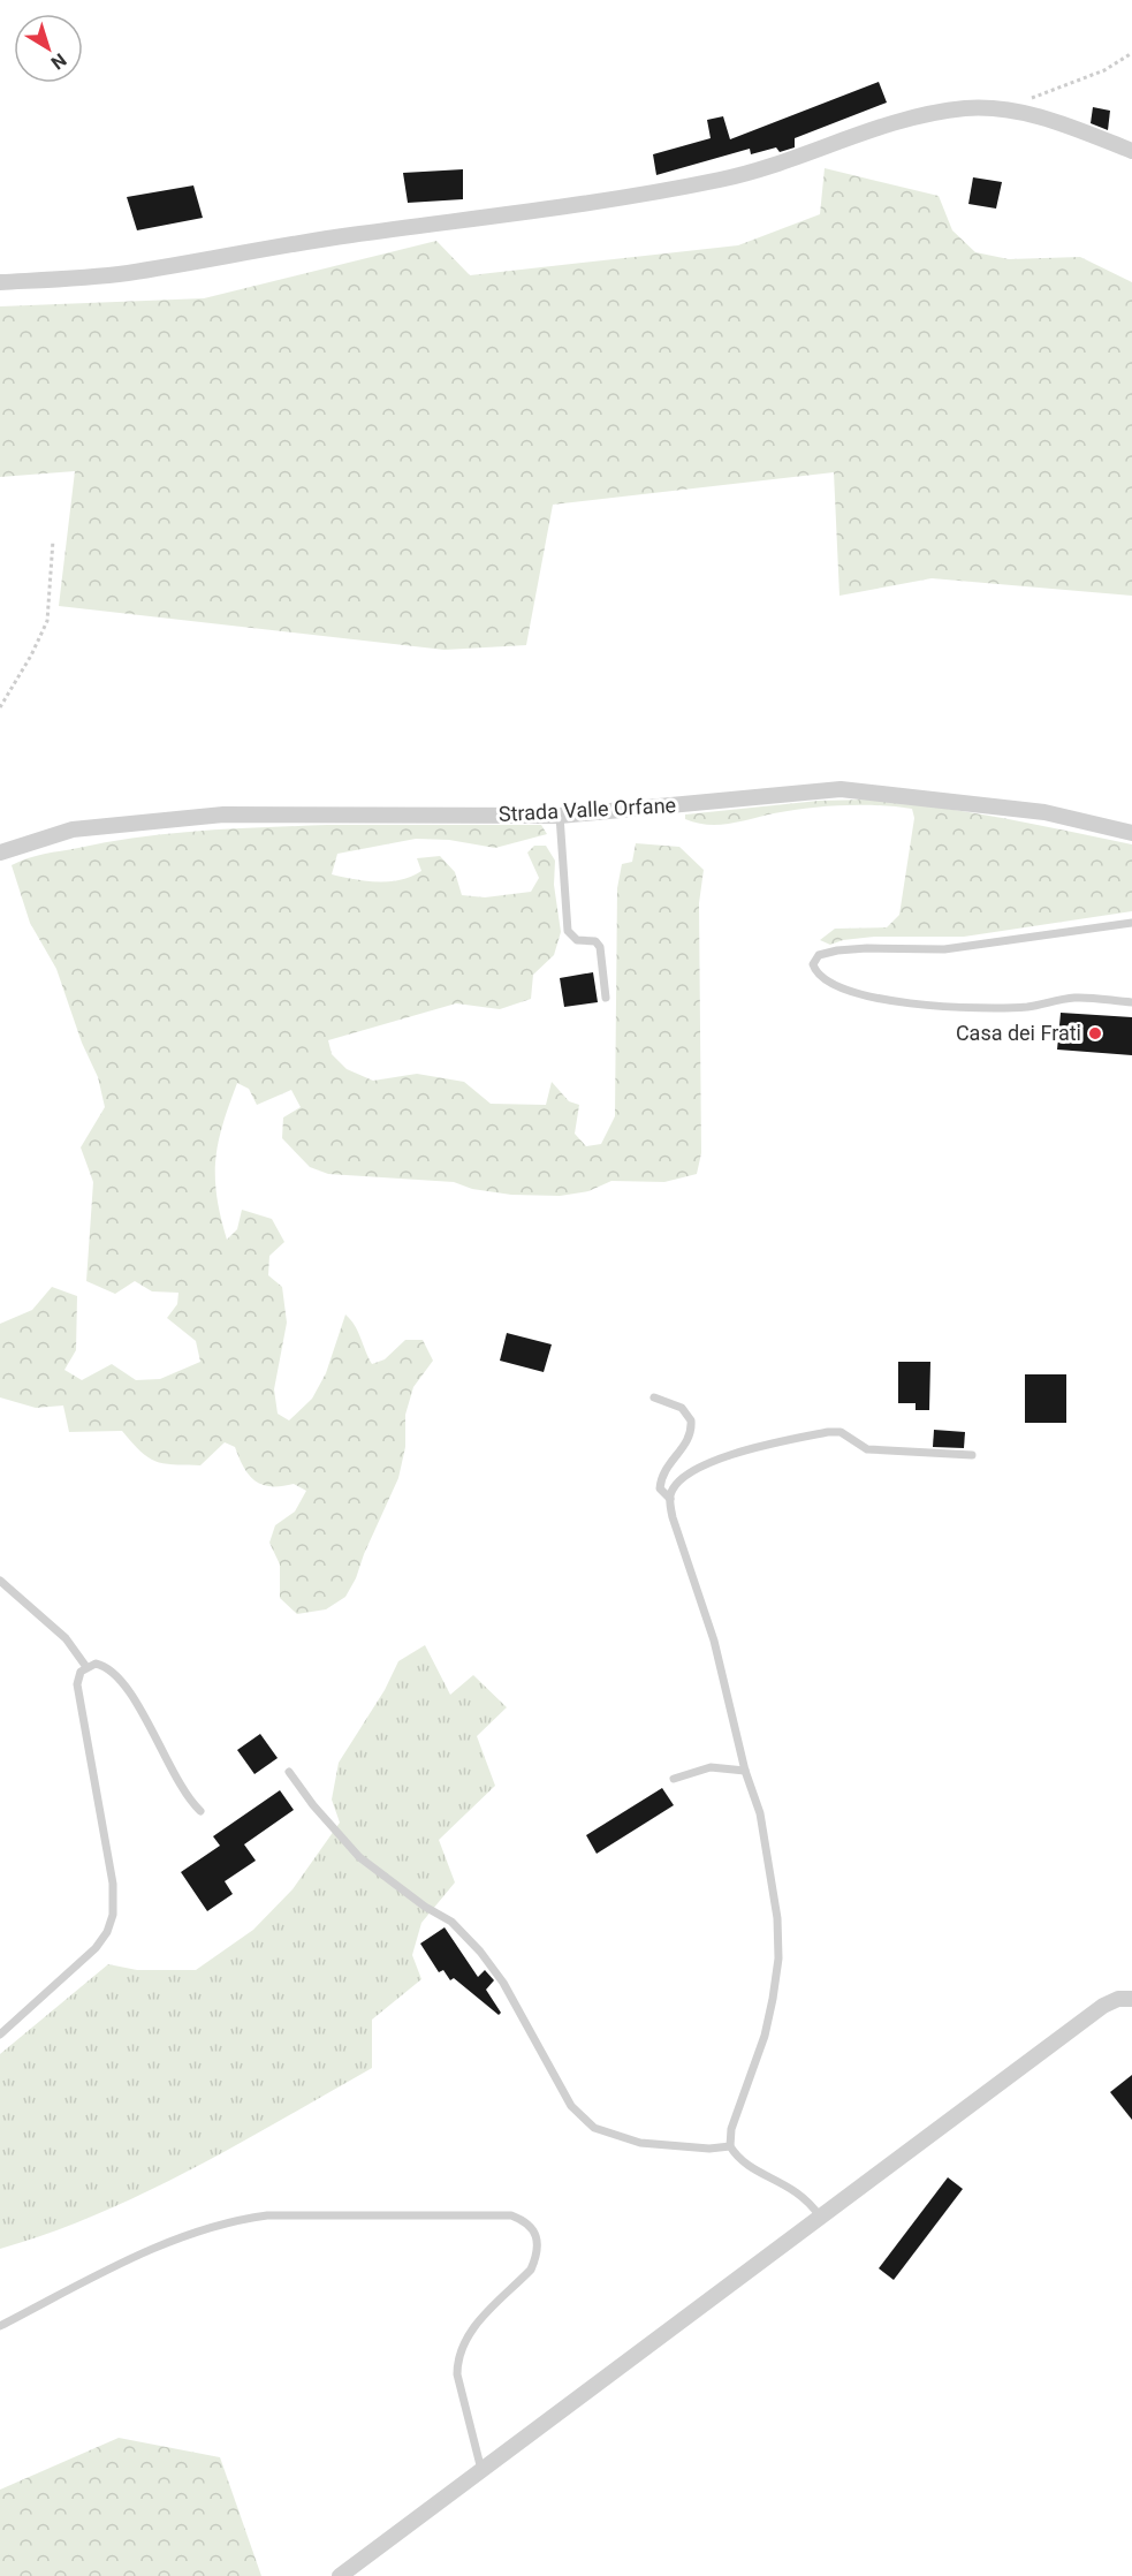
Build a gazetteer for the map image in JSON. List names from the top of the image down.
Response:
{
  "streets": {
    "street": ["Strada Valle Orfane"]
  },
  "places": ["Casa dei Frati"],
  "north": "bottom right"
}
